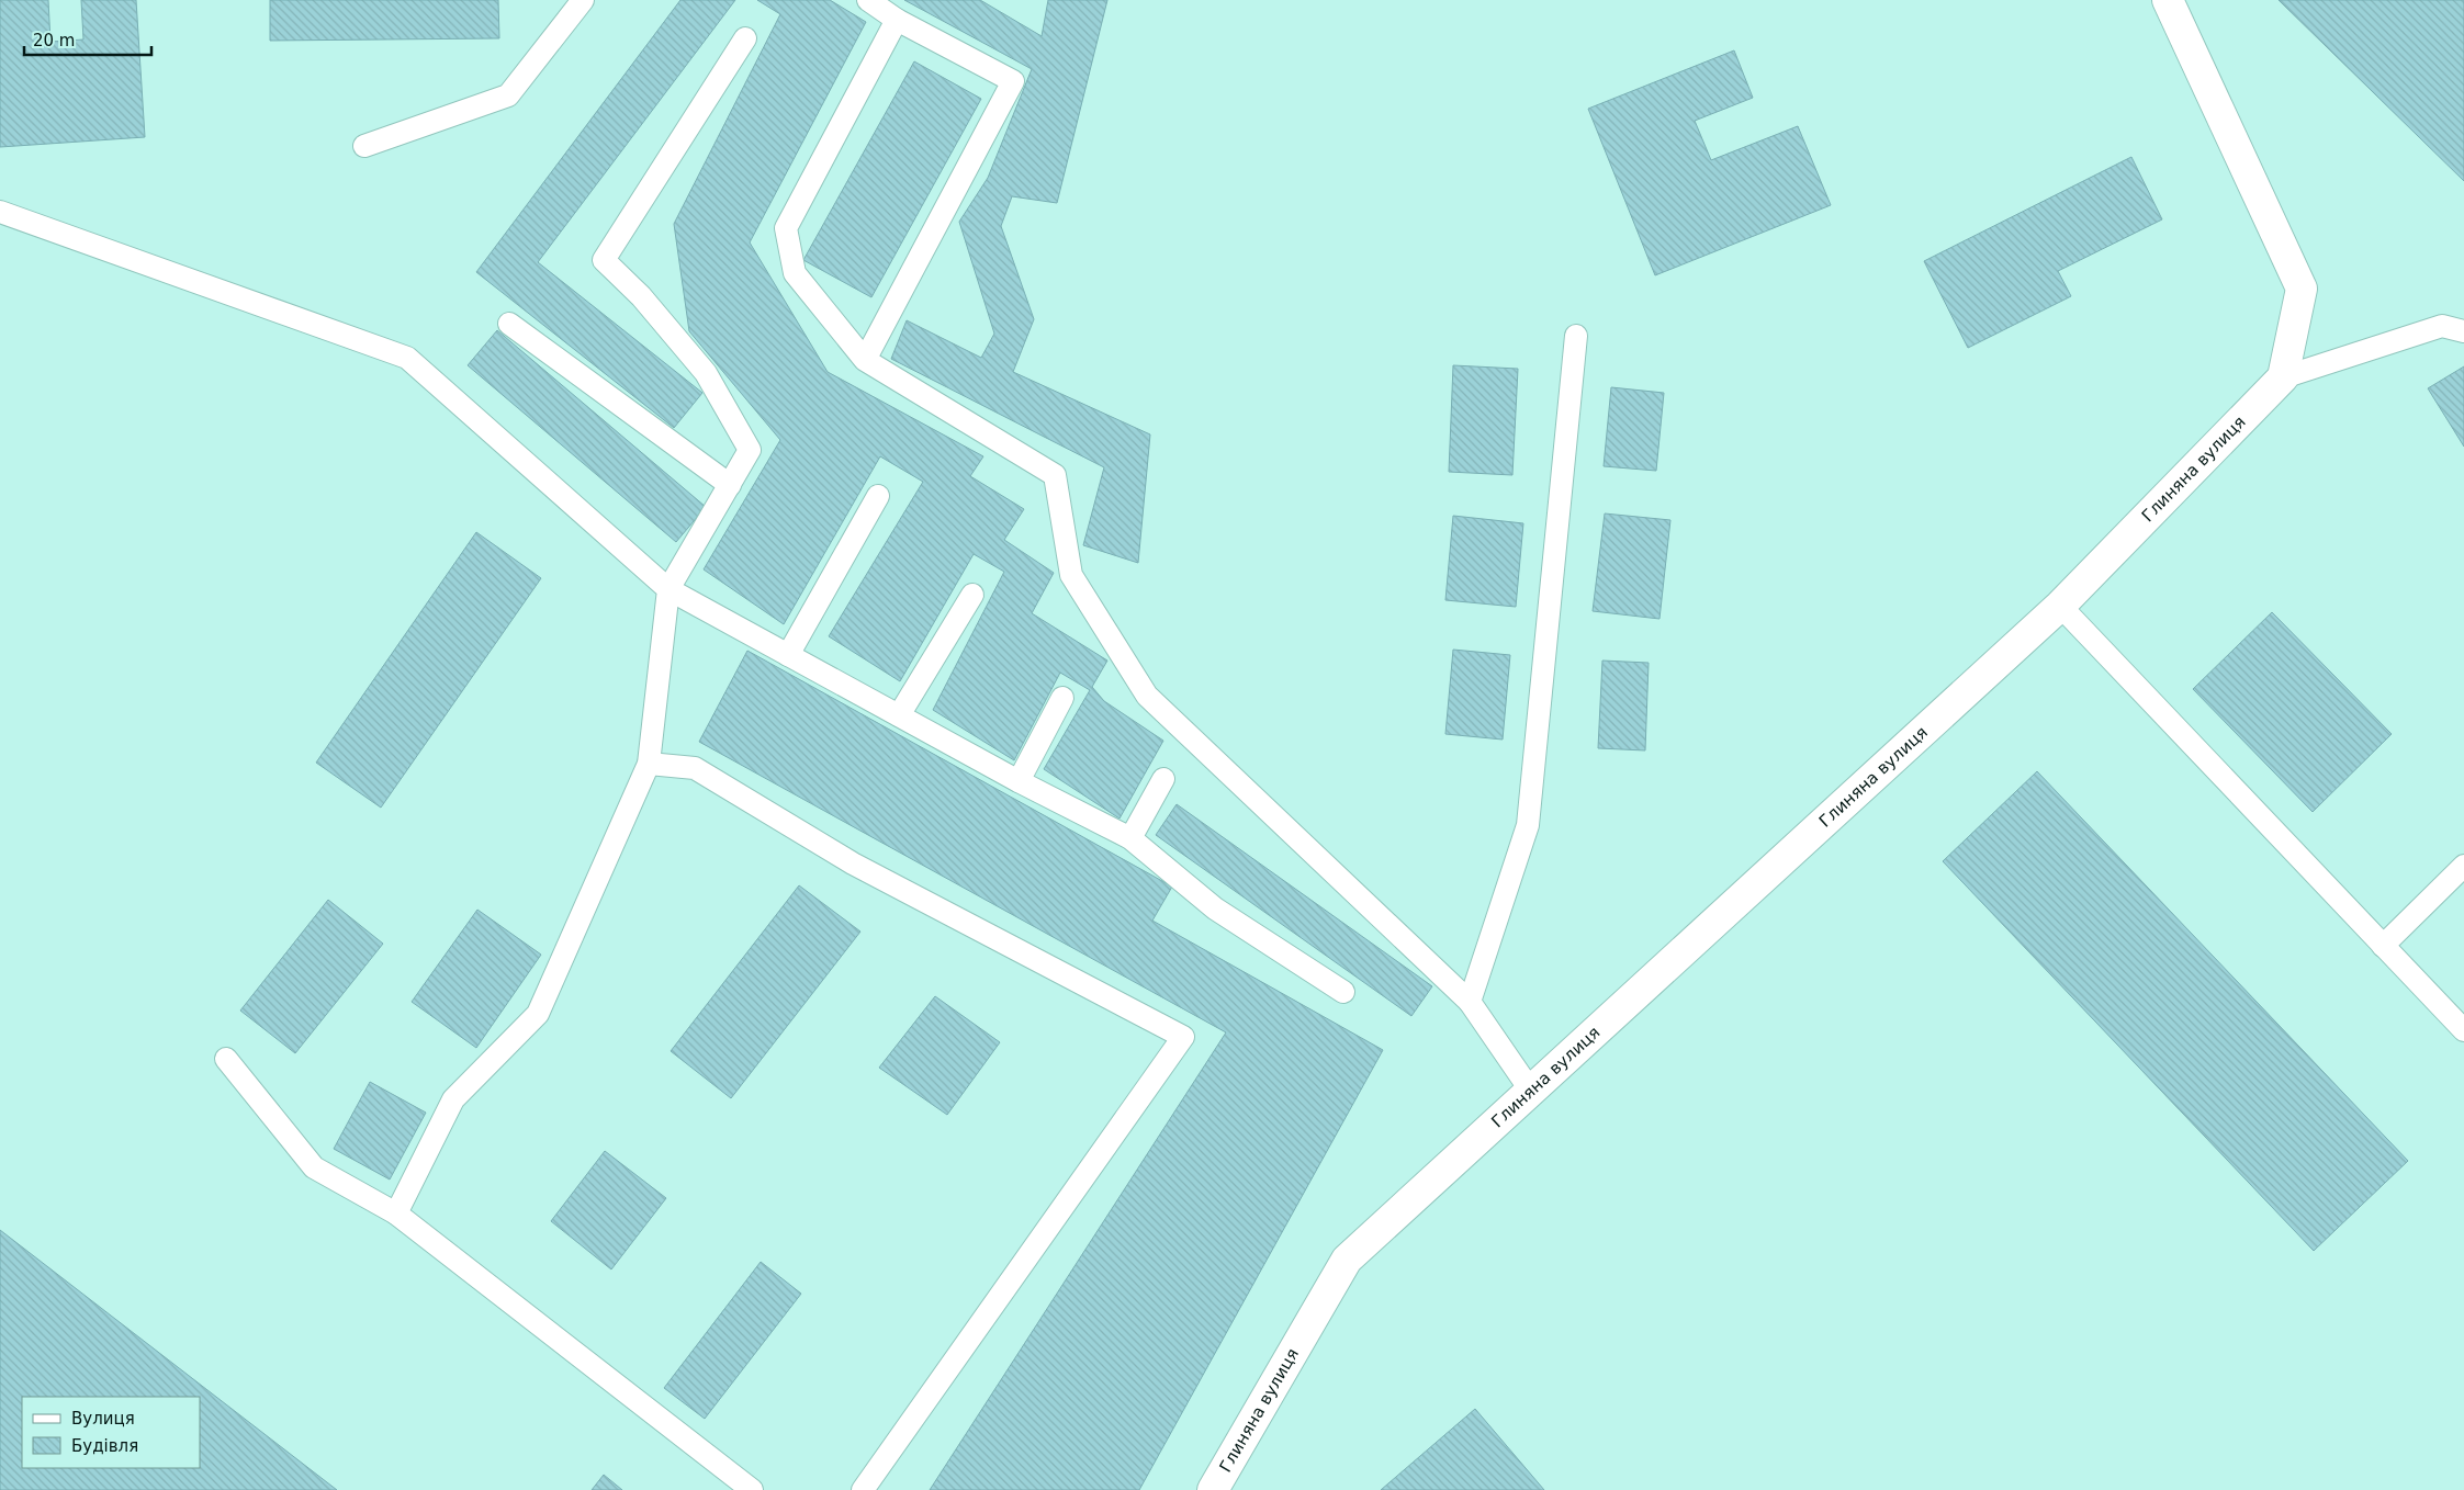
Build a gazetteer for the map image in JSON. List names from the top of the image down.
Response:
{
  "streets": {
    "street": ["Глиняна вулиця"]
  },
  "legend": ["Вулиця", "Будівля"],
  "scale_bar": "20 m"
}
